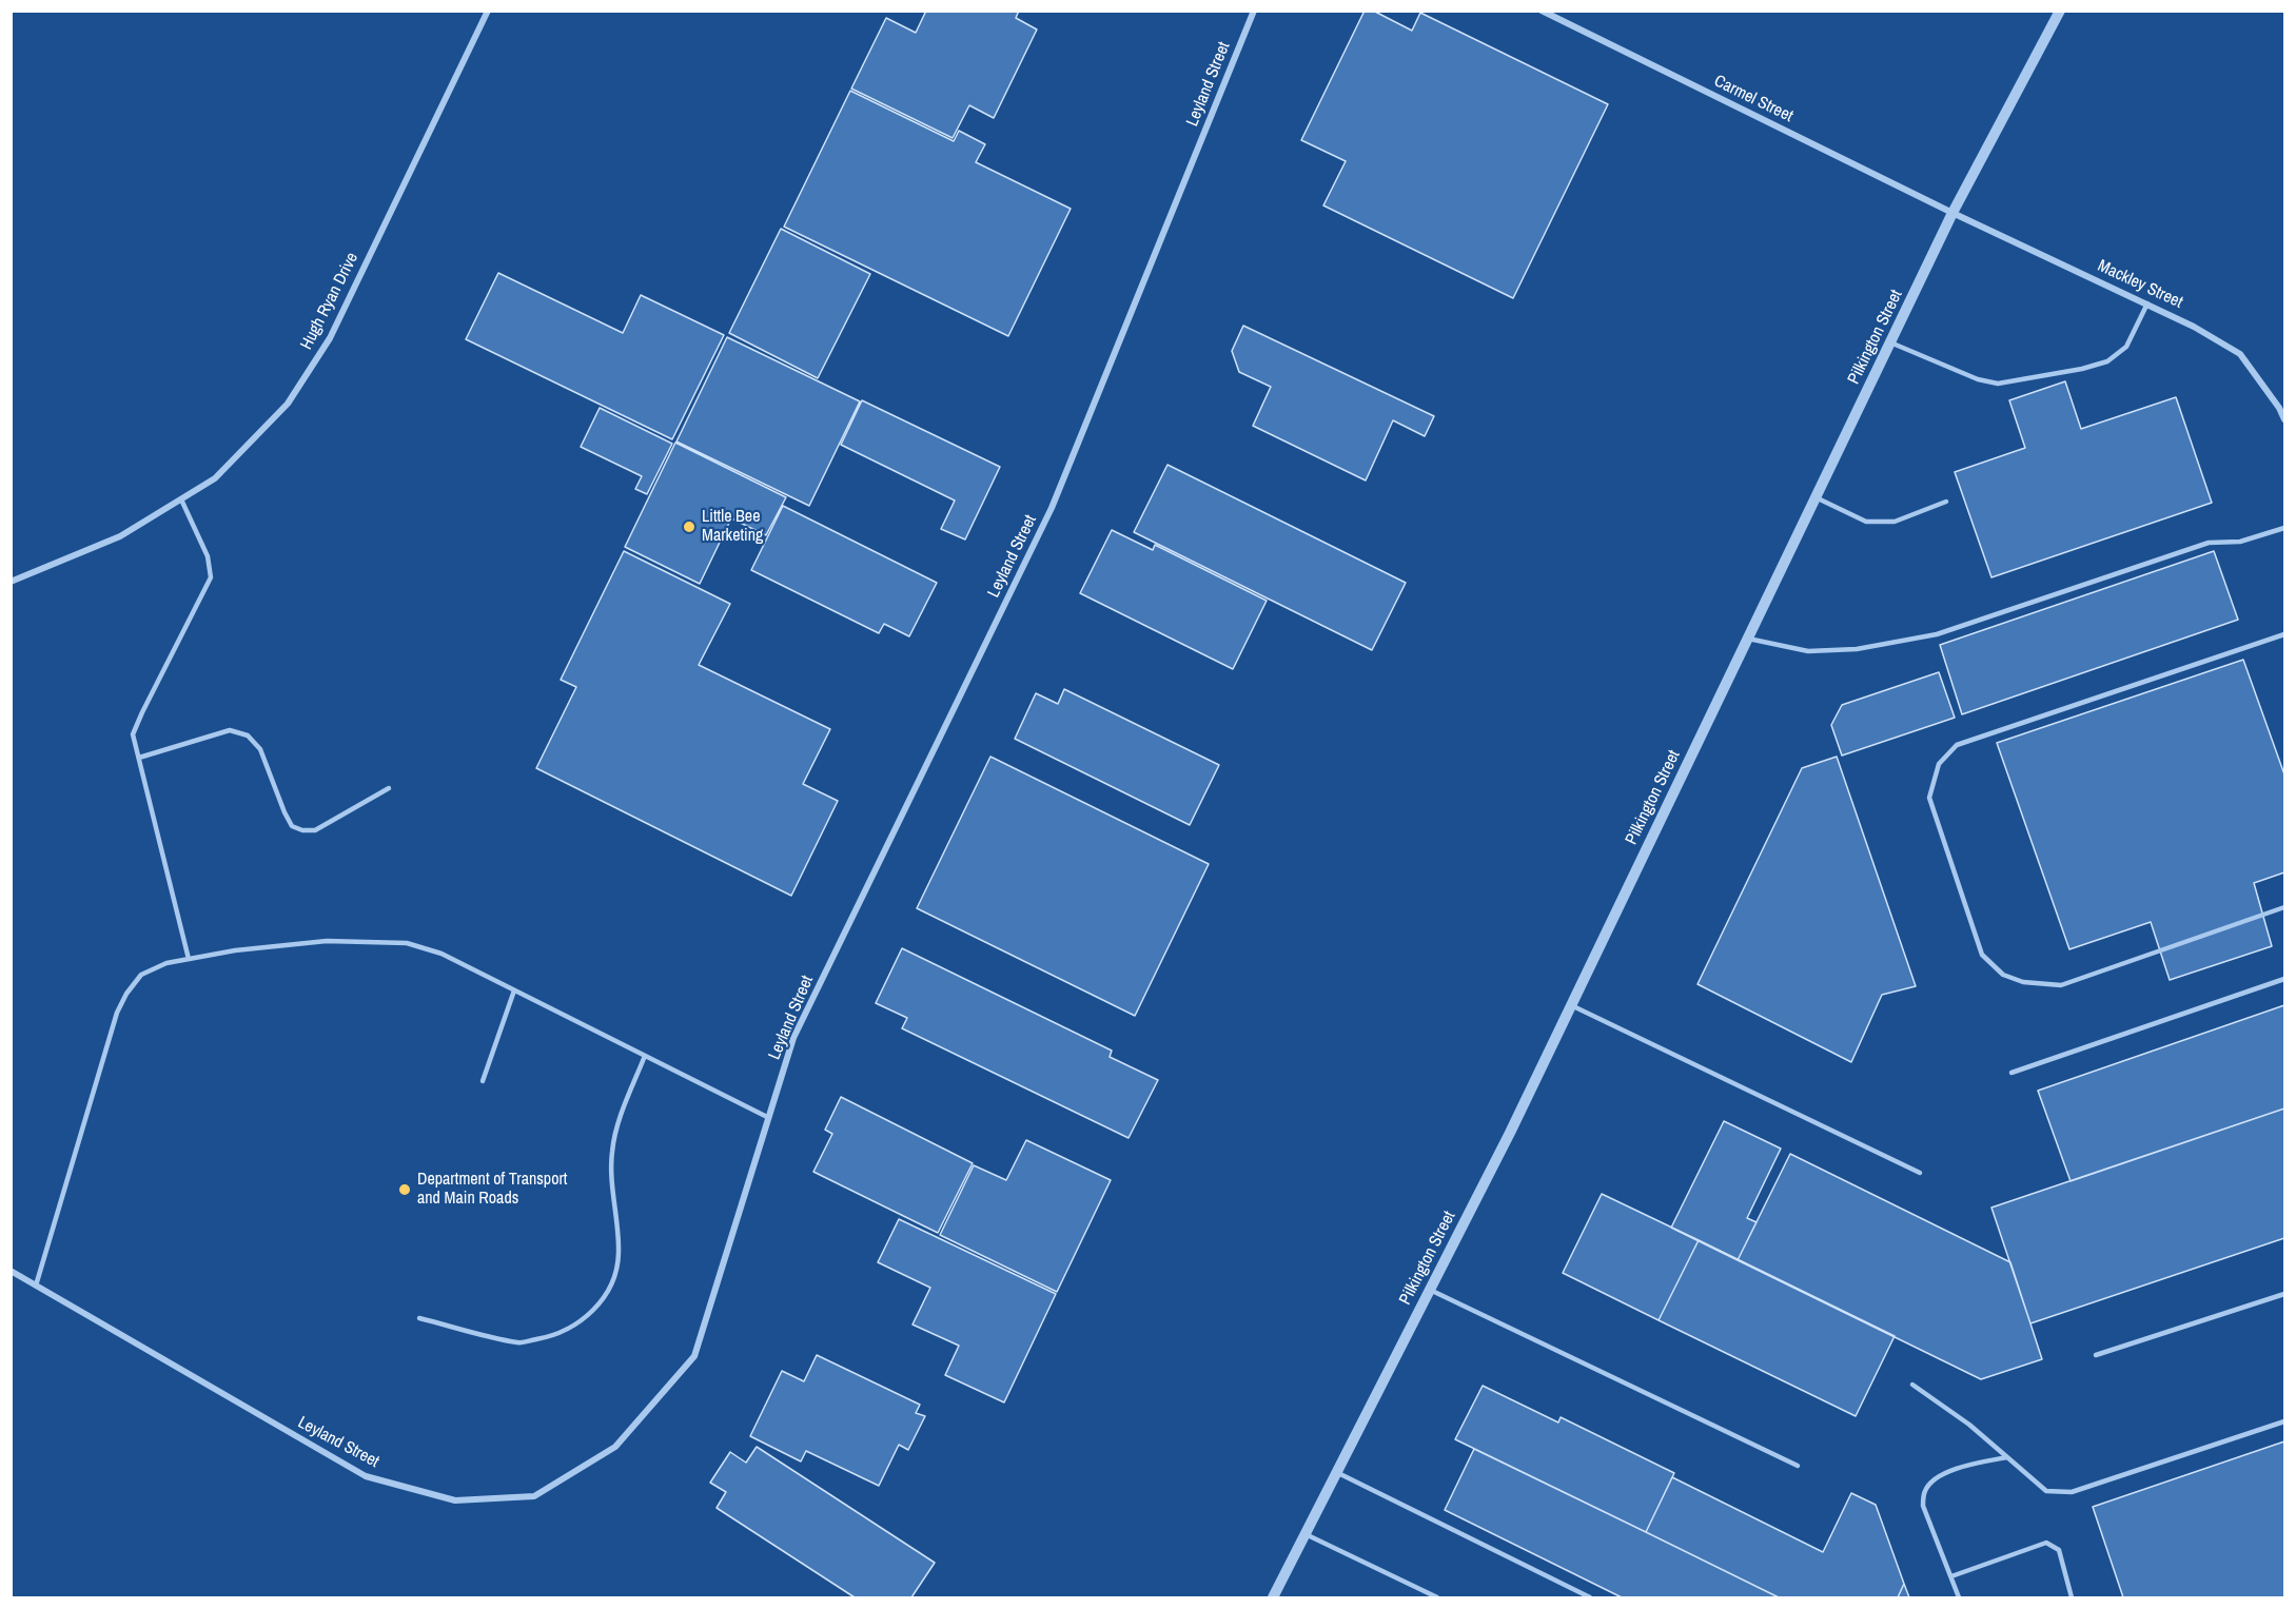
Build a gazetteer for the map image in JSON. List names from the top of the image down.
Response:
{
  "streets": {
    "street": [
      "Leyland Street",
      "Carmel Street",
      "Mackley Street",
      "Hugh Ryan Drive",
      "Pilkington Street"
    ]
  },
  "crossings": [
    ["Carmel Street", "Mackley Street"],
    ["Carmel Street", "Pilkington Street"],
    ["Mackley Street", "Pilkington Street"]
  ],
  "places": ["Little Bee Marketing", "Department of Transport and Main Roads"]
}
